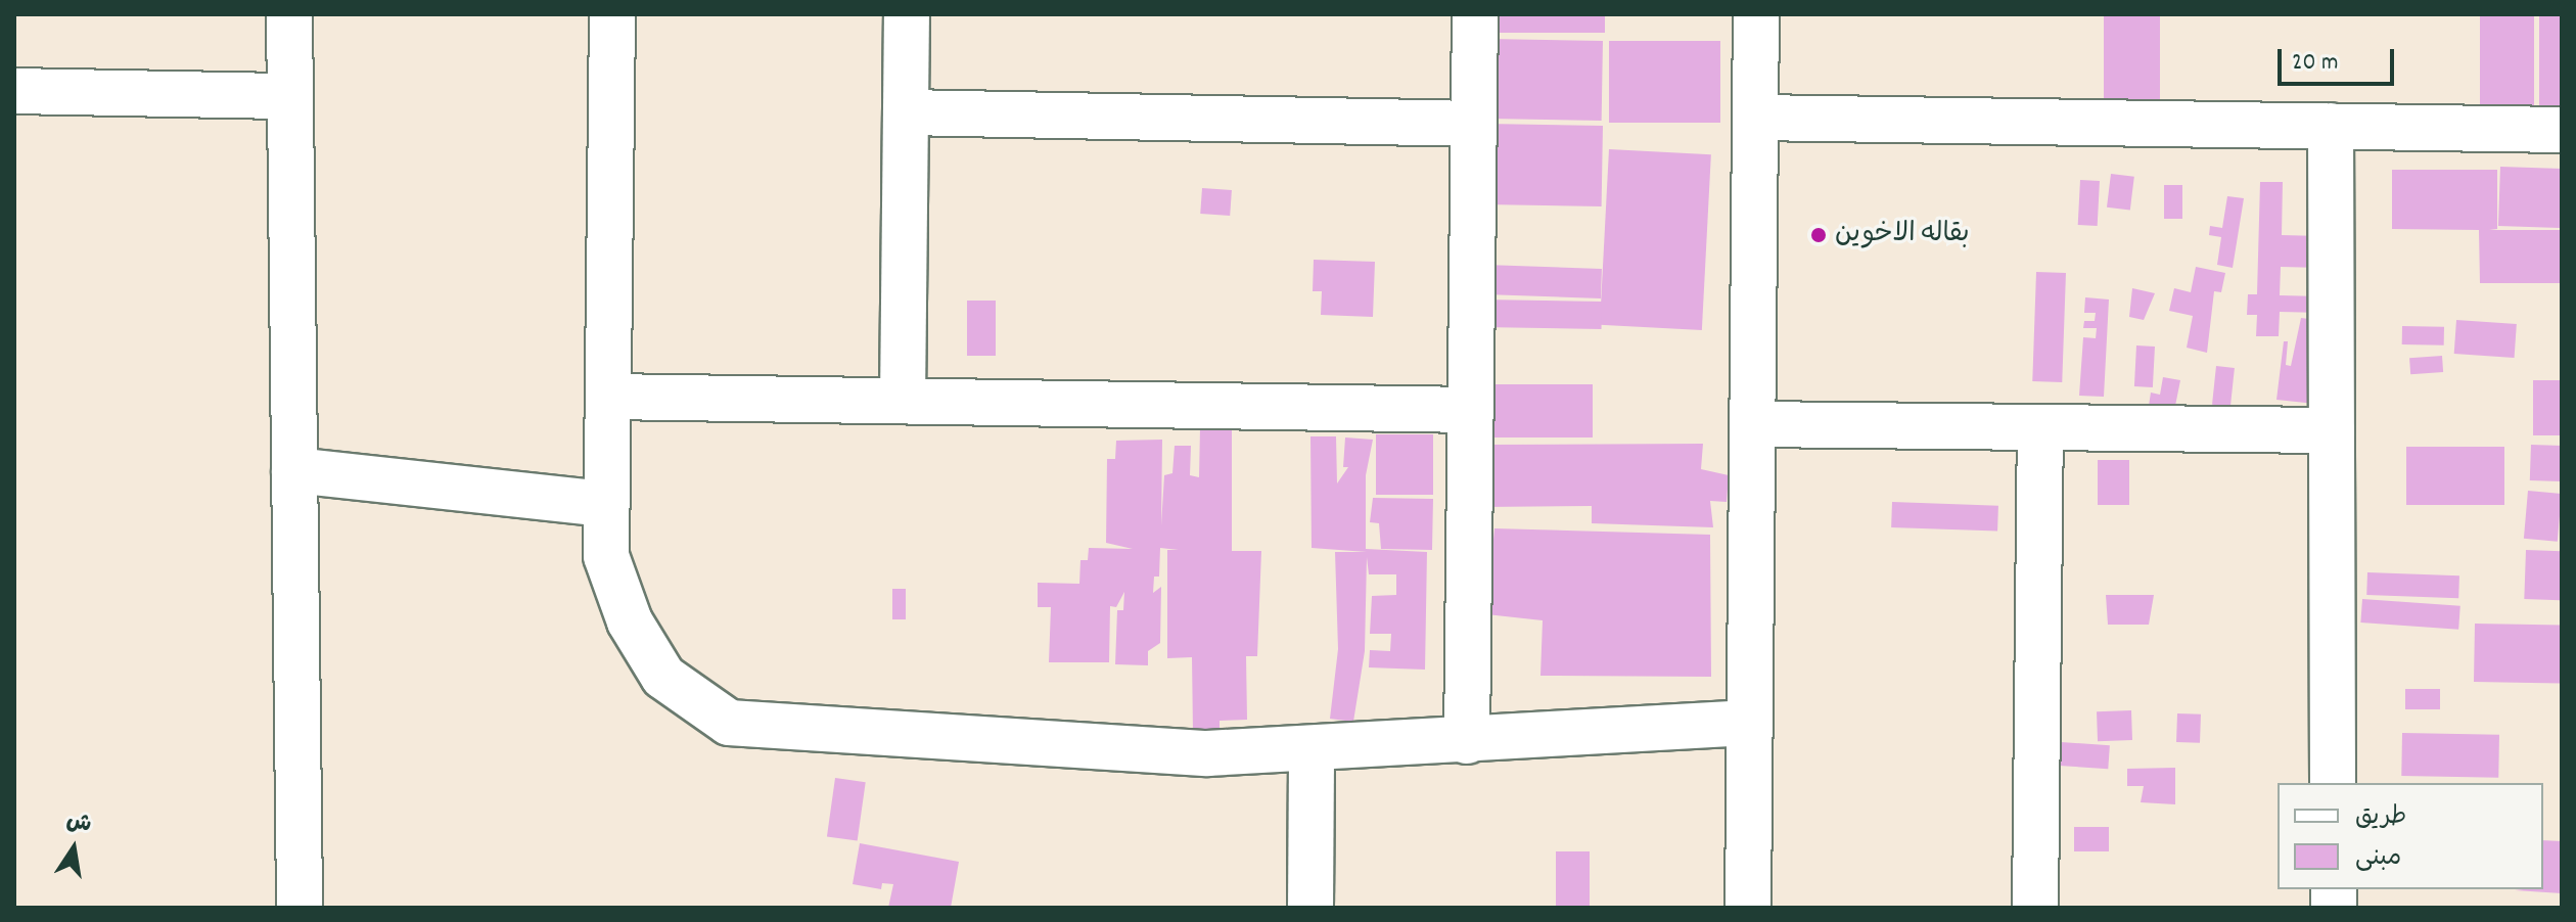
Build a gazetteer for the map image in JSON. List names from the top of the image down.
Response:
{
  "places": ["بقاله الاخوين"],
  "legend": ["طريق", "مبنى"],
  "scale_bar": "20 m",
  "north": "top"
}
